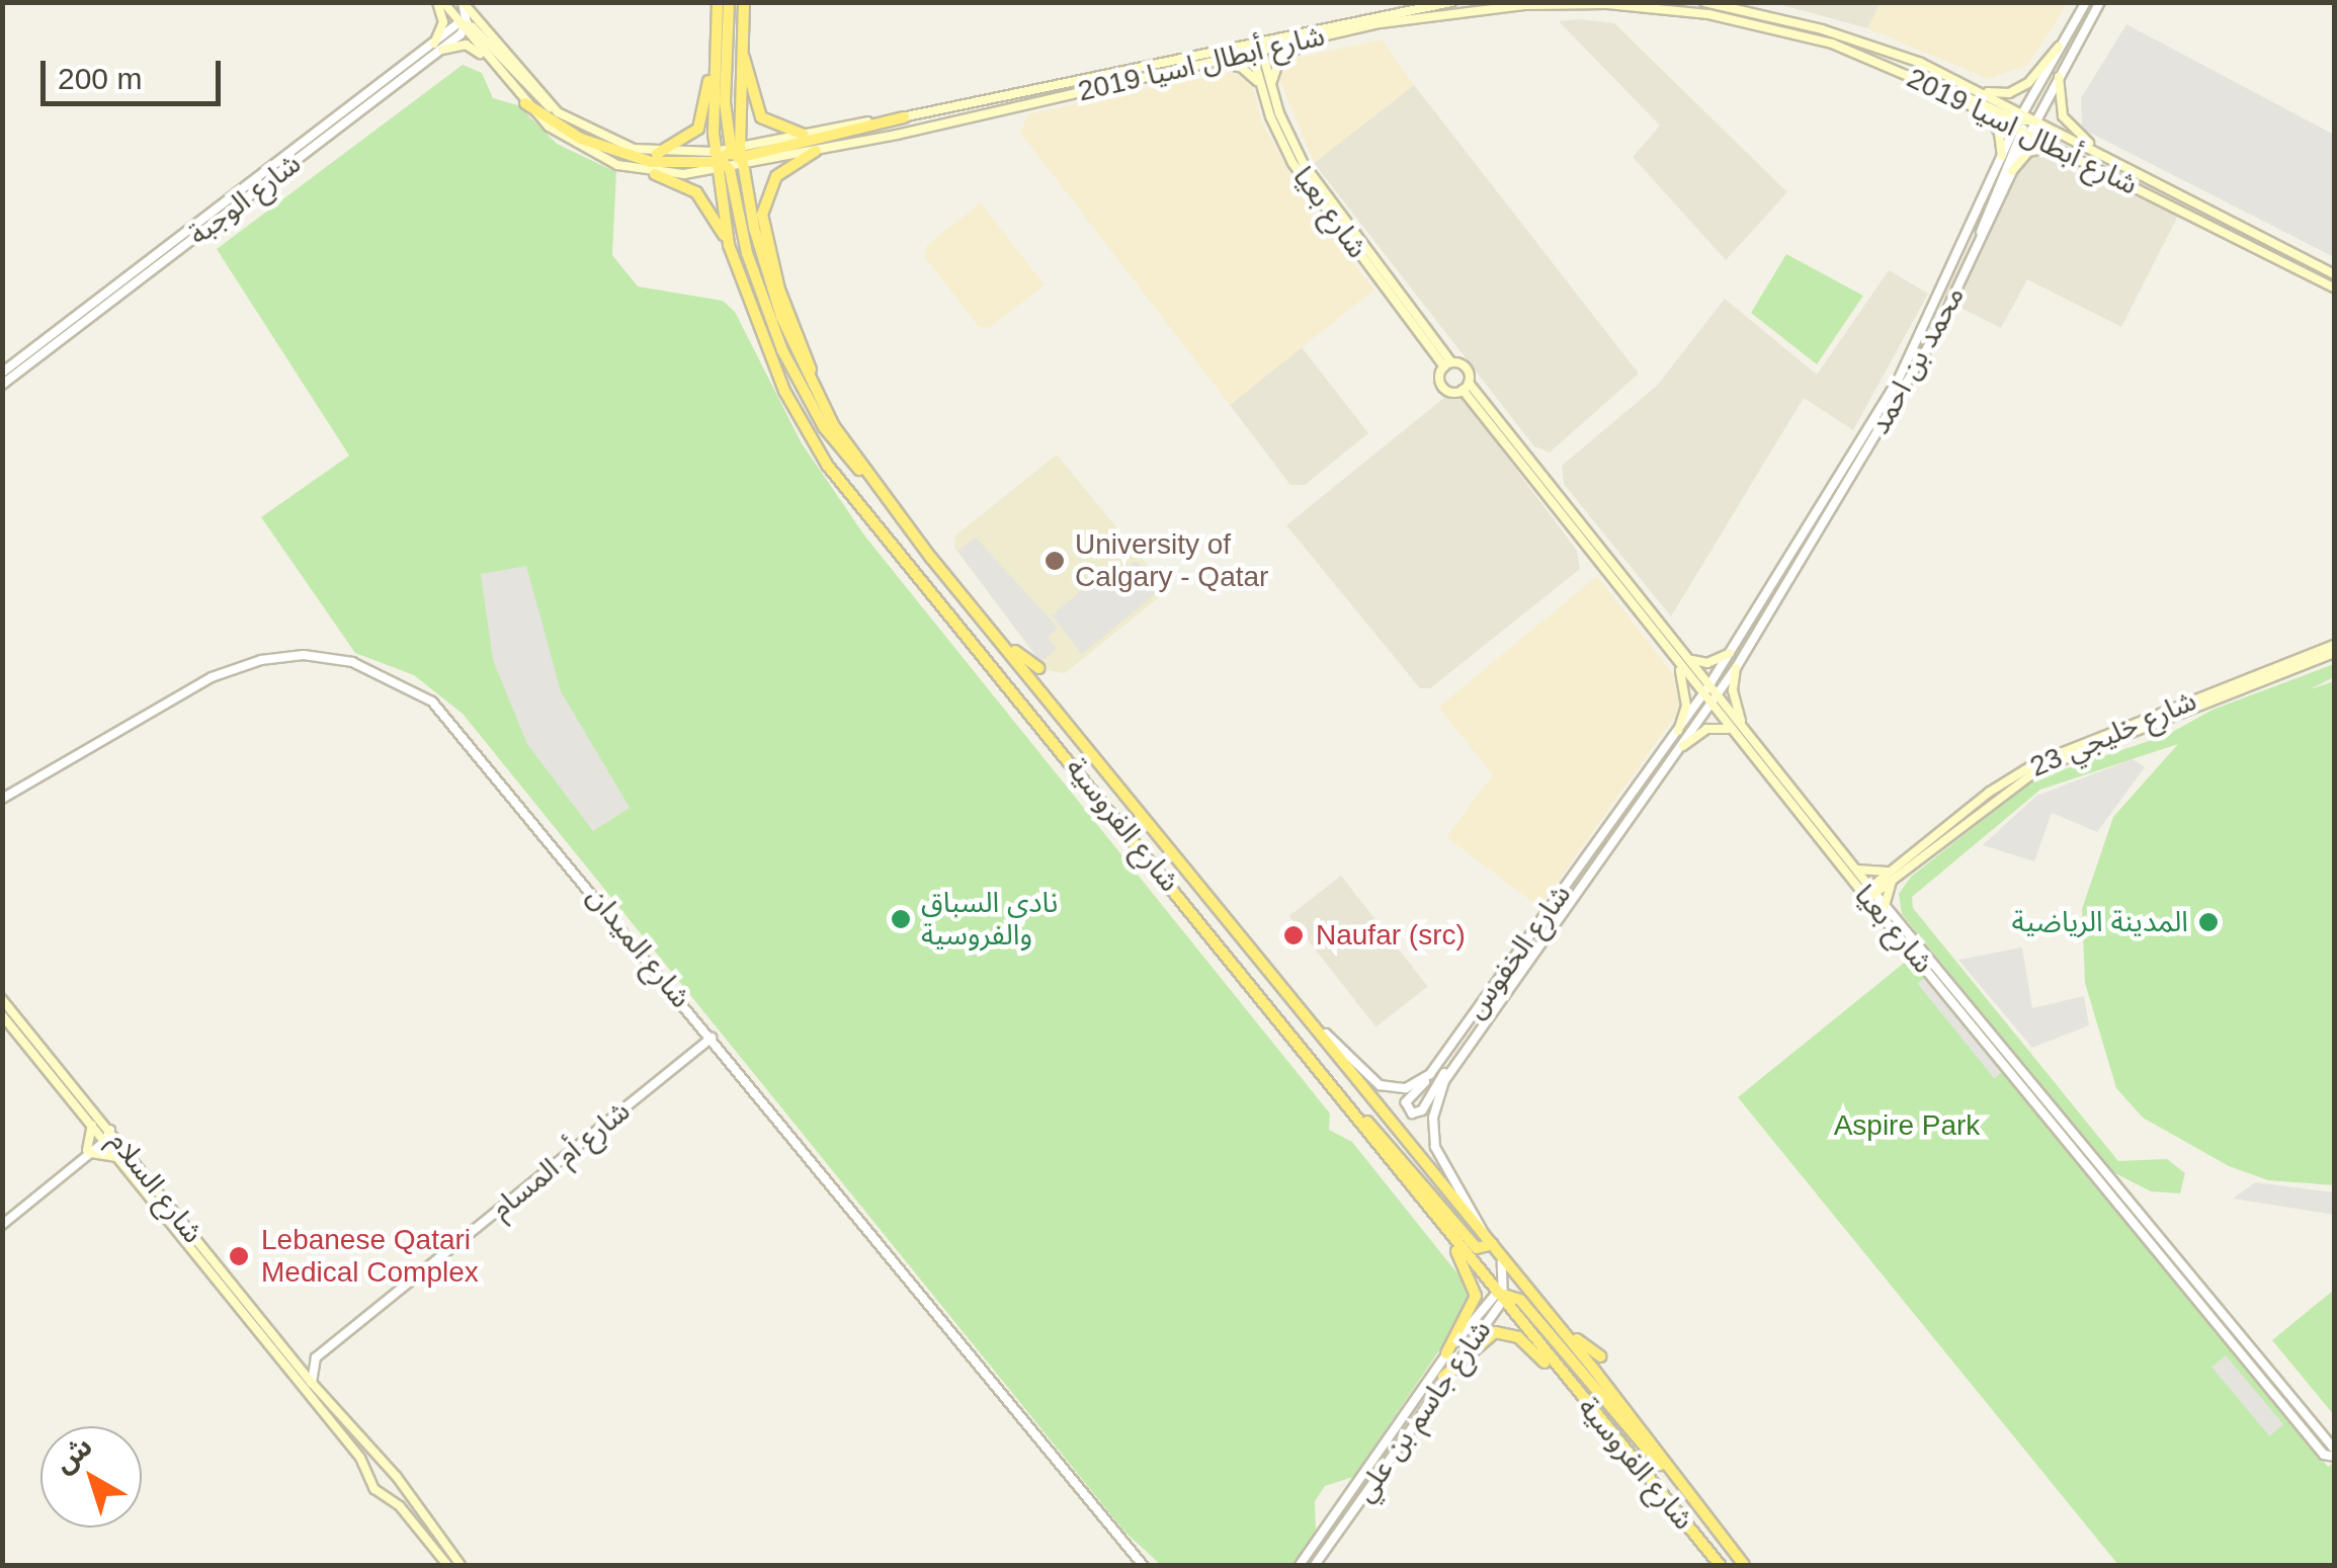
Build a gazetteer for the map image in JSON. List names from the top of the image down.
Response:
{
  "streets": {
    "highway": ["شارع الفروسية"],
    "main road": [
      "شارع أبطال اسيا 2019",
      "شارع بعيا",
      "شارع خليجي 23",
      "شارع السلام"
    ],
    "street": [
      "شارع الوجبة",
      "محمد بن احمد",
      "شارع الميدان",
      "شارع الخفوس",
      "شارع أم المسام",
      "شارع جاسم بن علي"
    ]
  },
  "crossings": [
    ["شارع أبطال اسيا 2019", "شارع بعيا"],
    ["شارع أبطال اسيا 2019", "محمد بن احمد"],
    ["شارع أبطال اسيا 2019", "شارع الفروسية"],
    ["شارع بعيا", "محمد بن احمد"],
    ["شارع بعيا", "شارع خليجي 23"],
    ["شارع بعيا", "شارع الخفوس"],
    ["محمد بن احمد", "شارع الخفوس"],
    ["شارع الفروسية", "شارع الخفوس"],
    ["شارع الفروسية", "شارع جاسم بن علي"],
    ["شارع الميدان", "شارع أم المسام"],
    ["شارع الخفوس", "شارع جاسم بن علي"]
  ],
  "parks": ["Aspire Park"],
  "places": [
    "University of Calgary - Qatar",
    "نادي السباق والفروسية",
    "المدينة الرياضية",
    "Naufar (src)",
    "Lebanese Qatari Medical Complex"
  ],
  "scale_bar": "200 m",
  "north": "top left"
}
